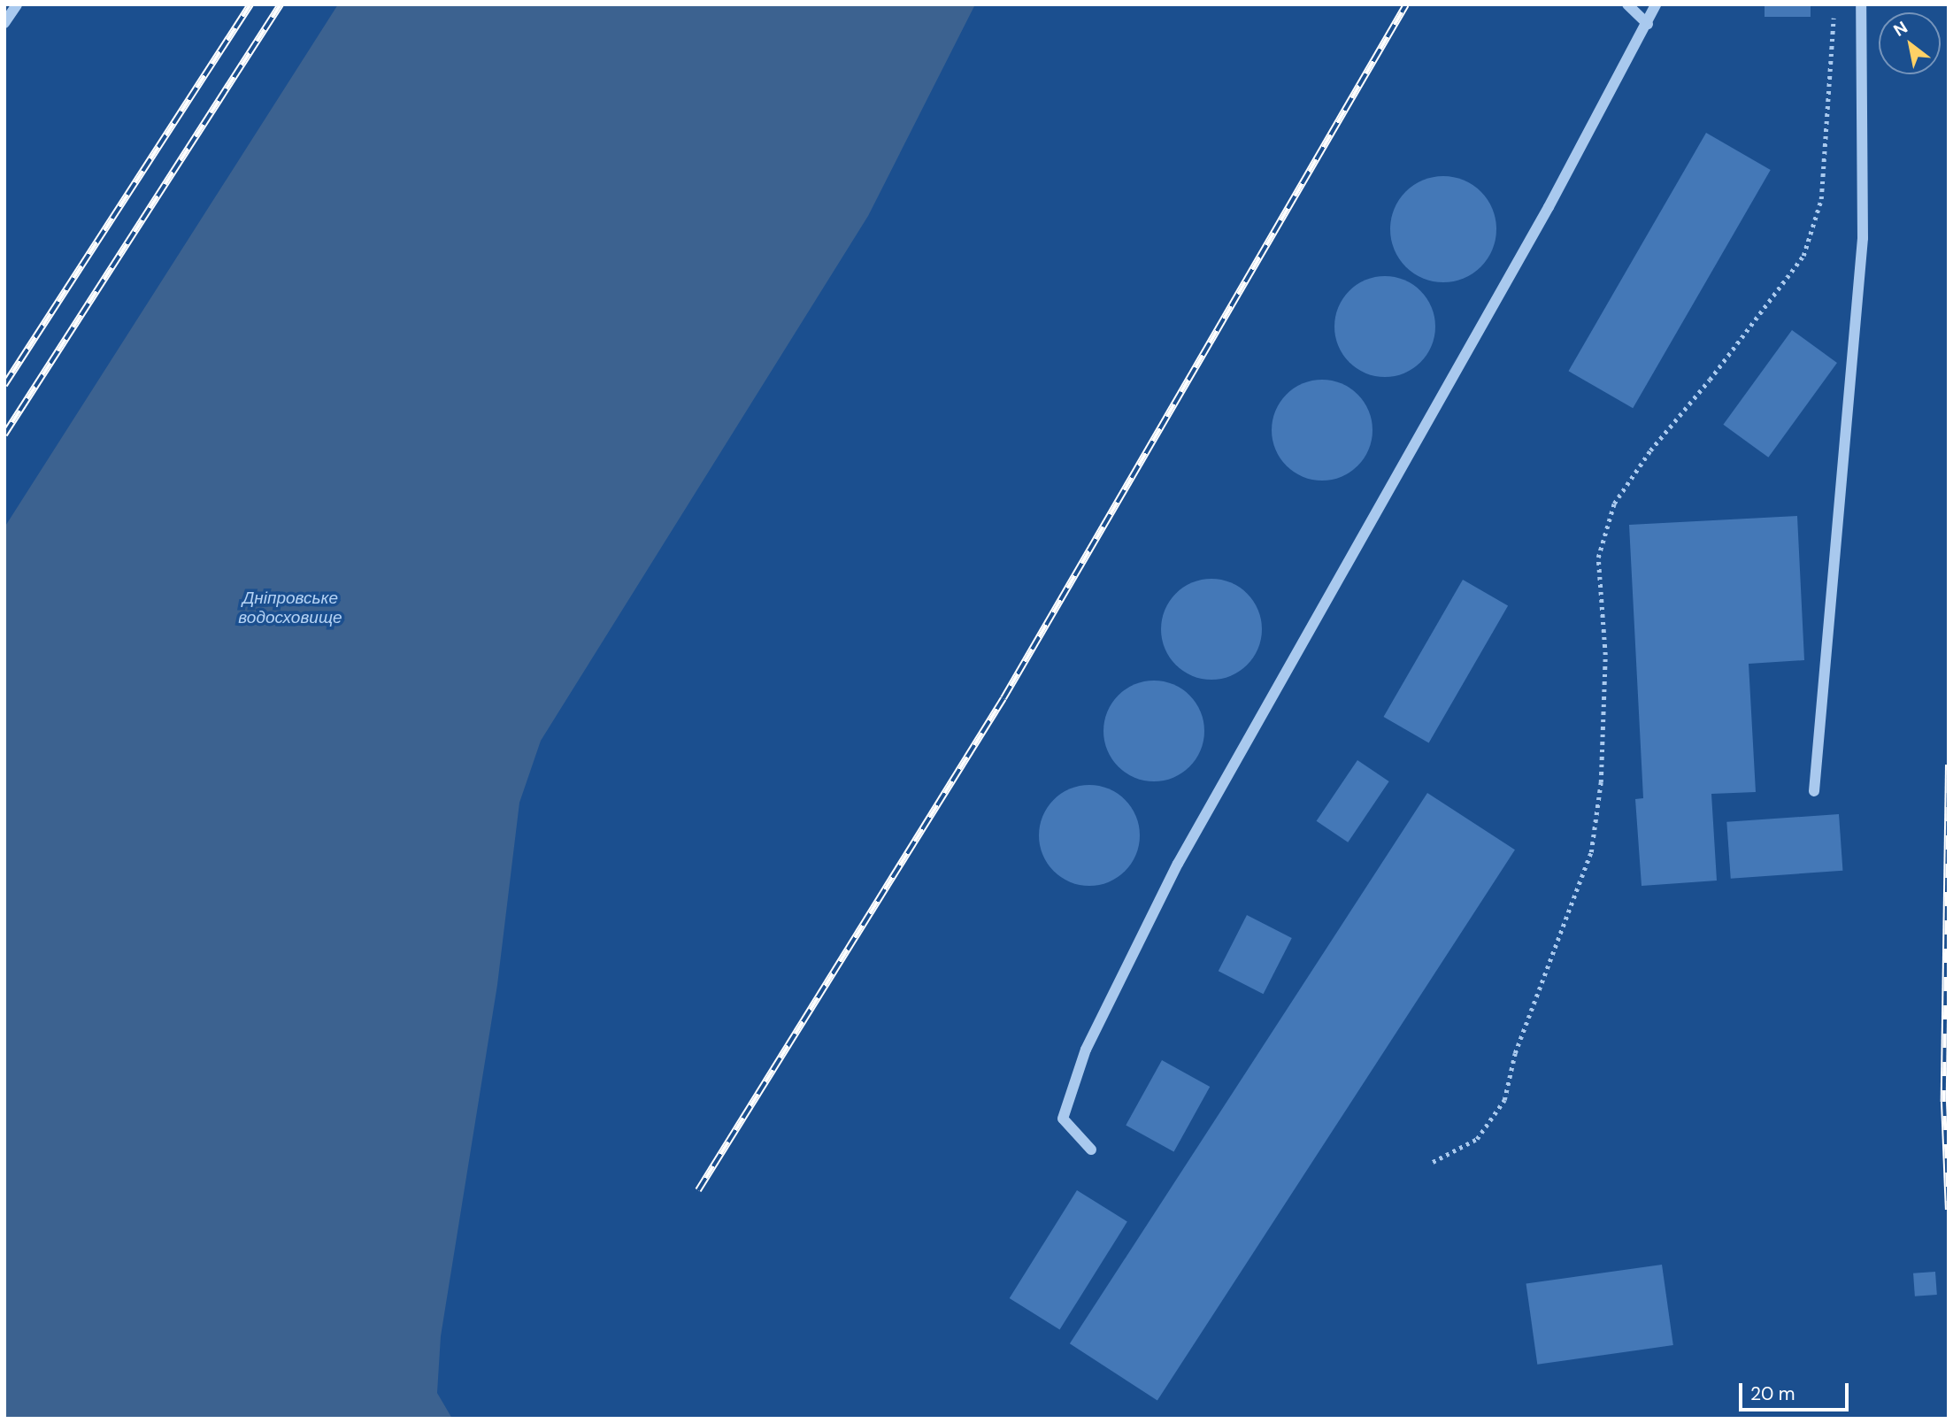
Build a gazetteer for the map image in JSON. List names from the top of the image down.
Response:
{
  "water": ["Дніпровське водосховище"],
  "scale_bar": "20 m",
  "north": "top left"
}
